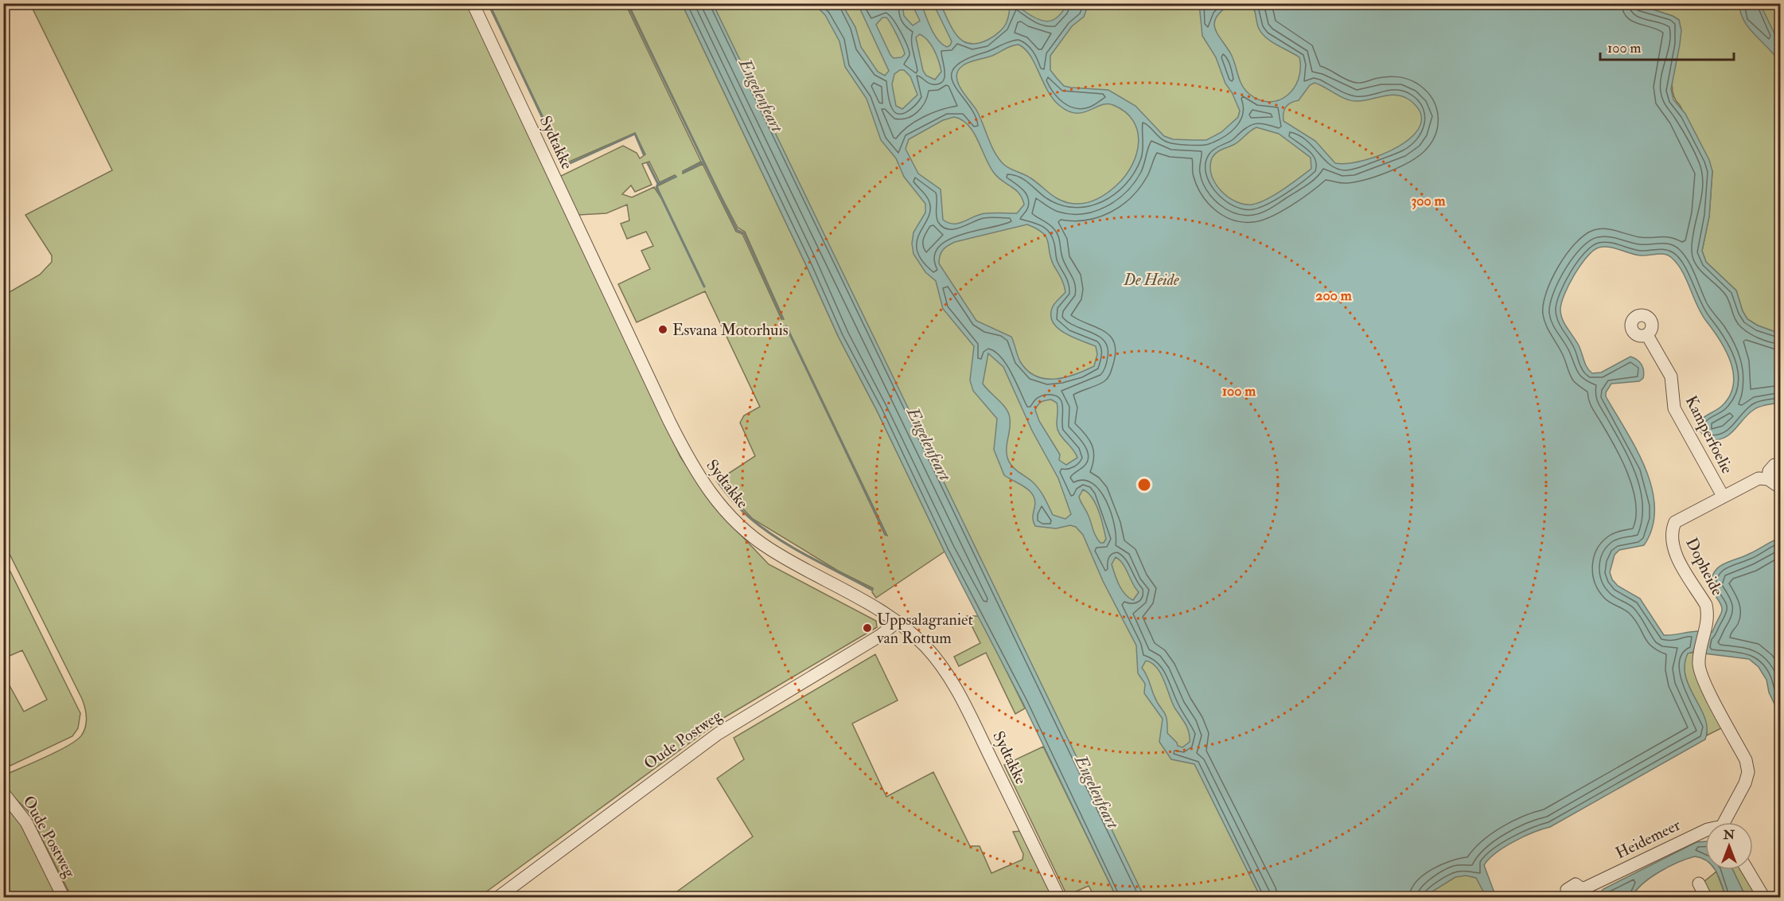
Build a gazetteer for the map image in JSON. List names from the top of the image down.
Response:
{
  "streets": {
    "street": [
      "Sydtakke",
      "Kamperfoelie",
      "Dopheide",
      "Oude Postweg",
      "Heidemeer"
    ]
  },
  "crossings": [
    ["Sydtakke", "Oude Postweg"],
    ["Kamperfoelie", "Dopheide"]
  ],
  "water": ["Engelenfeart"],
  "parks": ["De Heide"],
  "places": ["Esvana Motorhuis", "Uppsalagraniet van Rottum"],
  "scale_bar": "100 m",
  "north": "top",
  "rings": ["300 m", "200 m", "100 m"]
}
